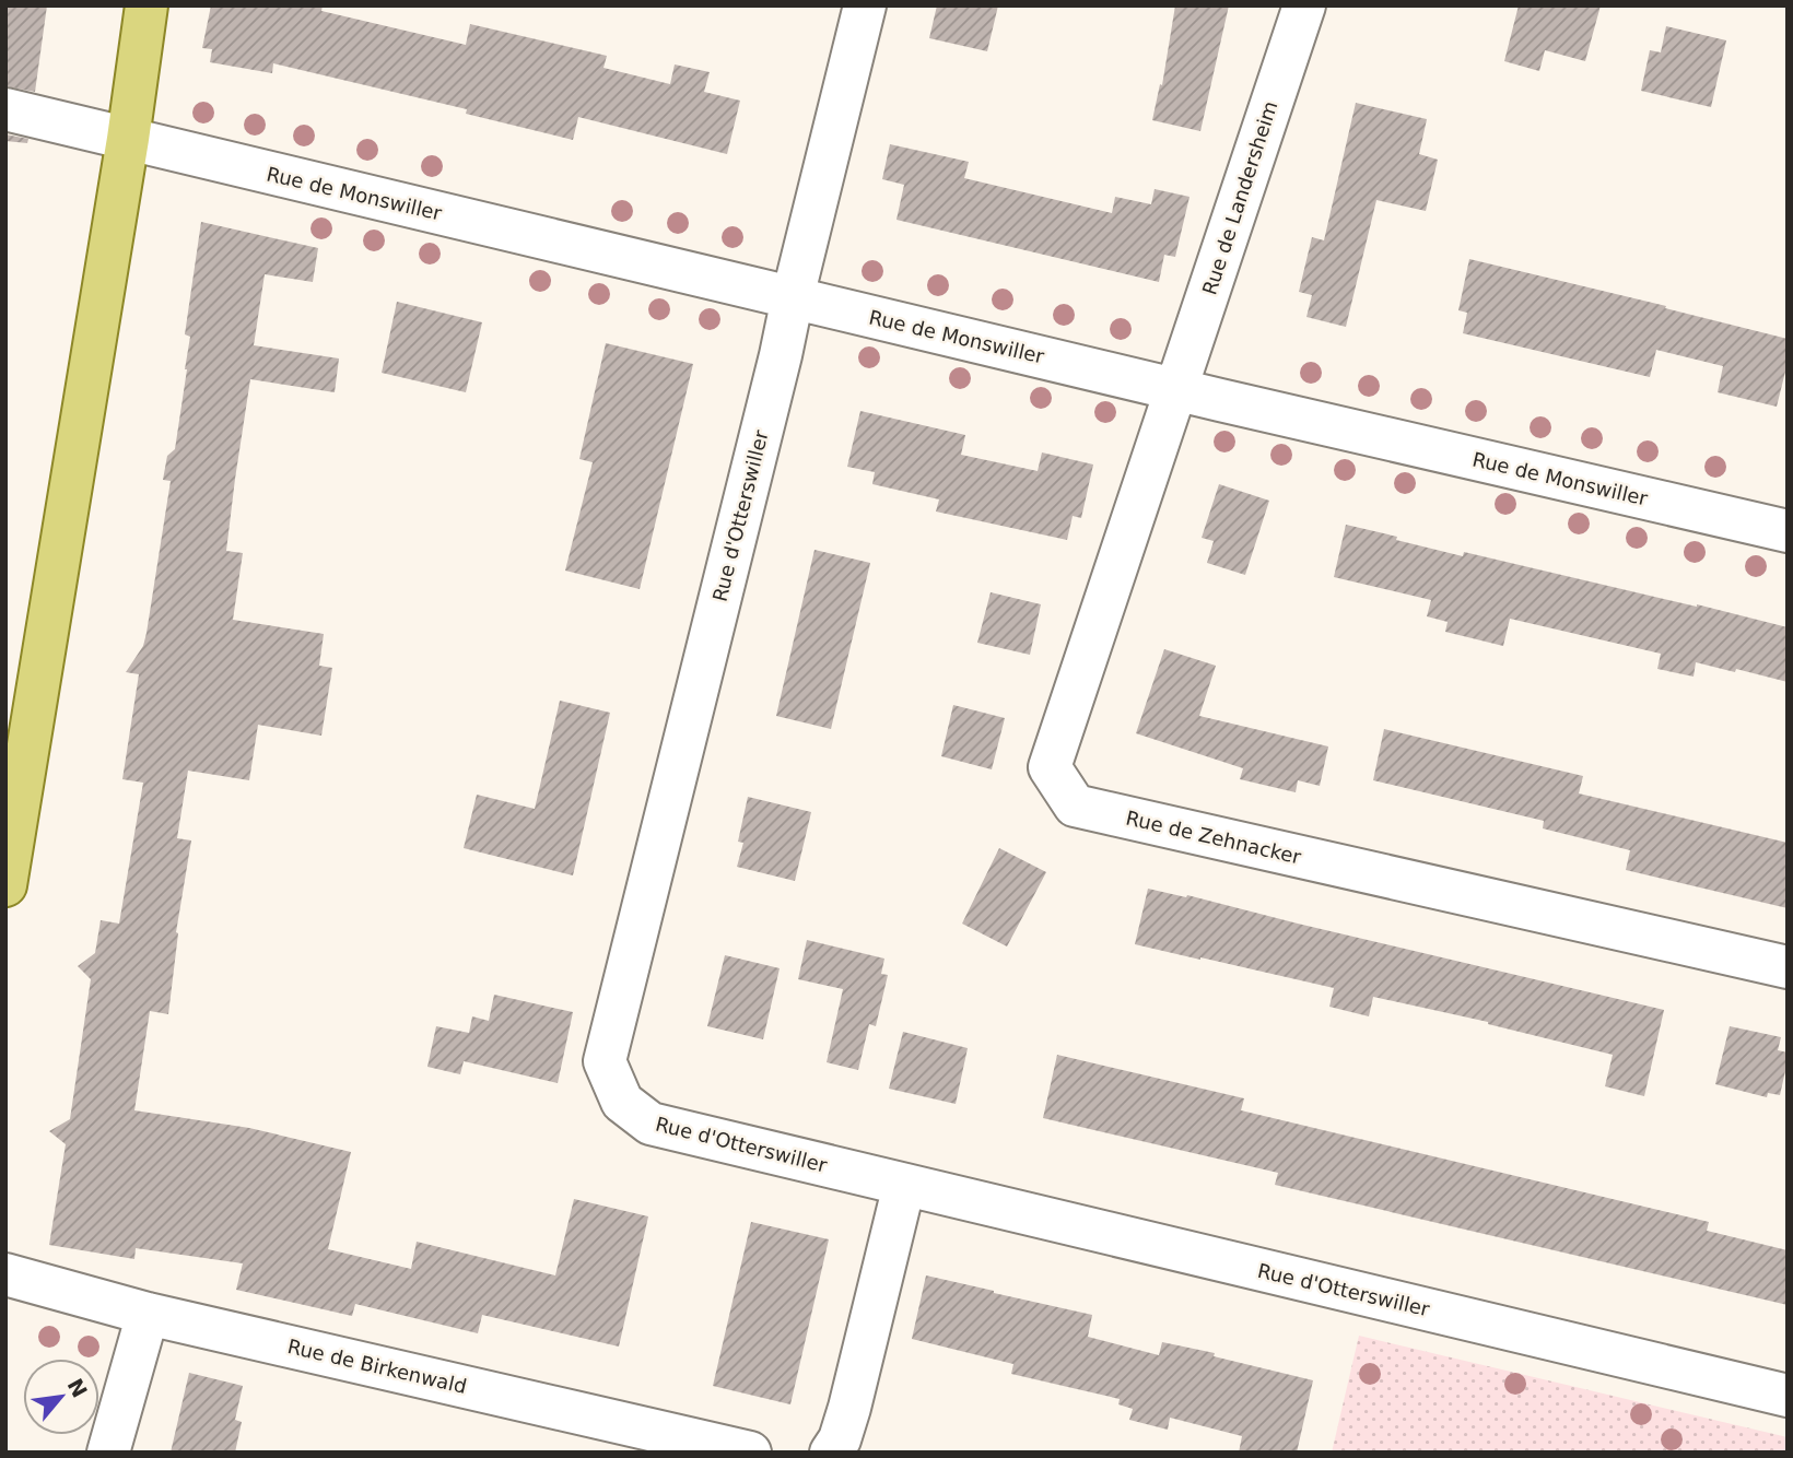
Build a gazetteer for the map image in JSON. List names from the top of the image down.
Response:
{
  "streets": {
    "street": [
      "Rue de Monswiller",
      "Rue de Landersheim",
      "Rue d'Otterswiller",
      "Rue de Zehnacker",
      "Rue de Birkenwald"
    ]
  },
  "crossings": [
    ["Rue de Monswiller", "Rue de Landersheim"],
    ["Rue de Monswiller", "Rue d'Otterswiller"],
    ["Rue de Monswiller", "Rue de Zehnacker"],
    ["Rue de Landersheim", "Rue de Zehnacker"]
  ],
  "north": "top right"
}
